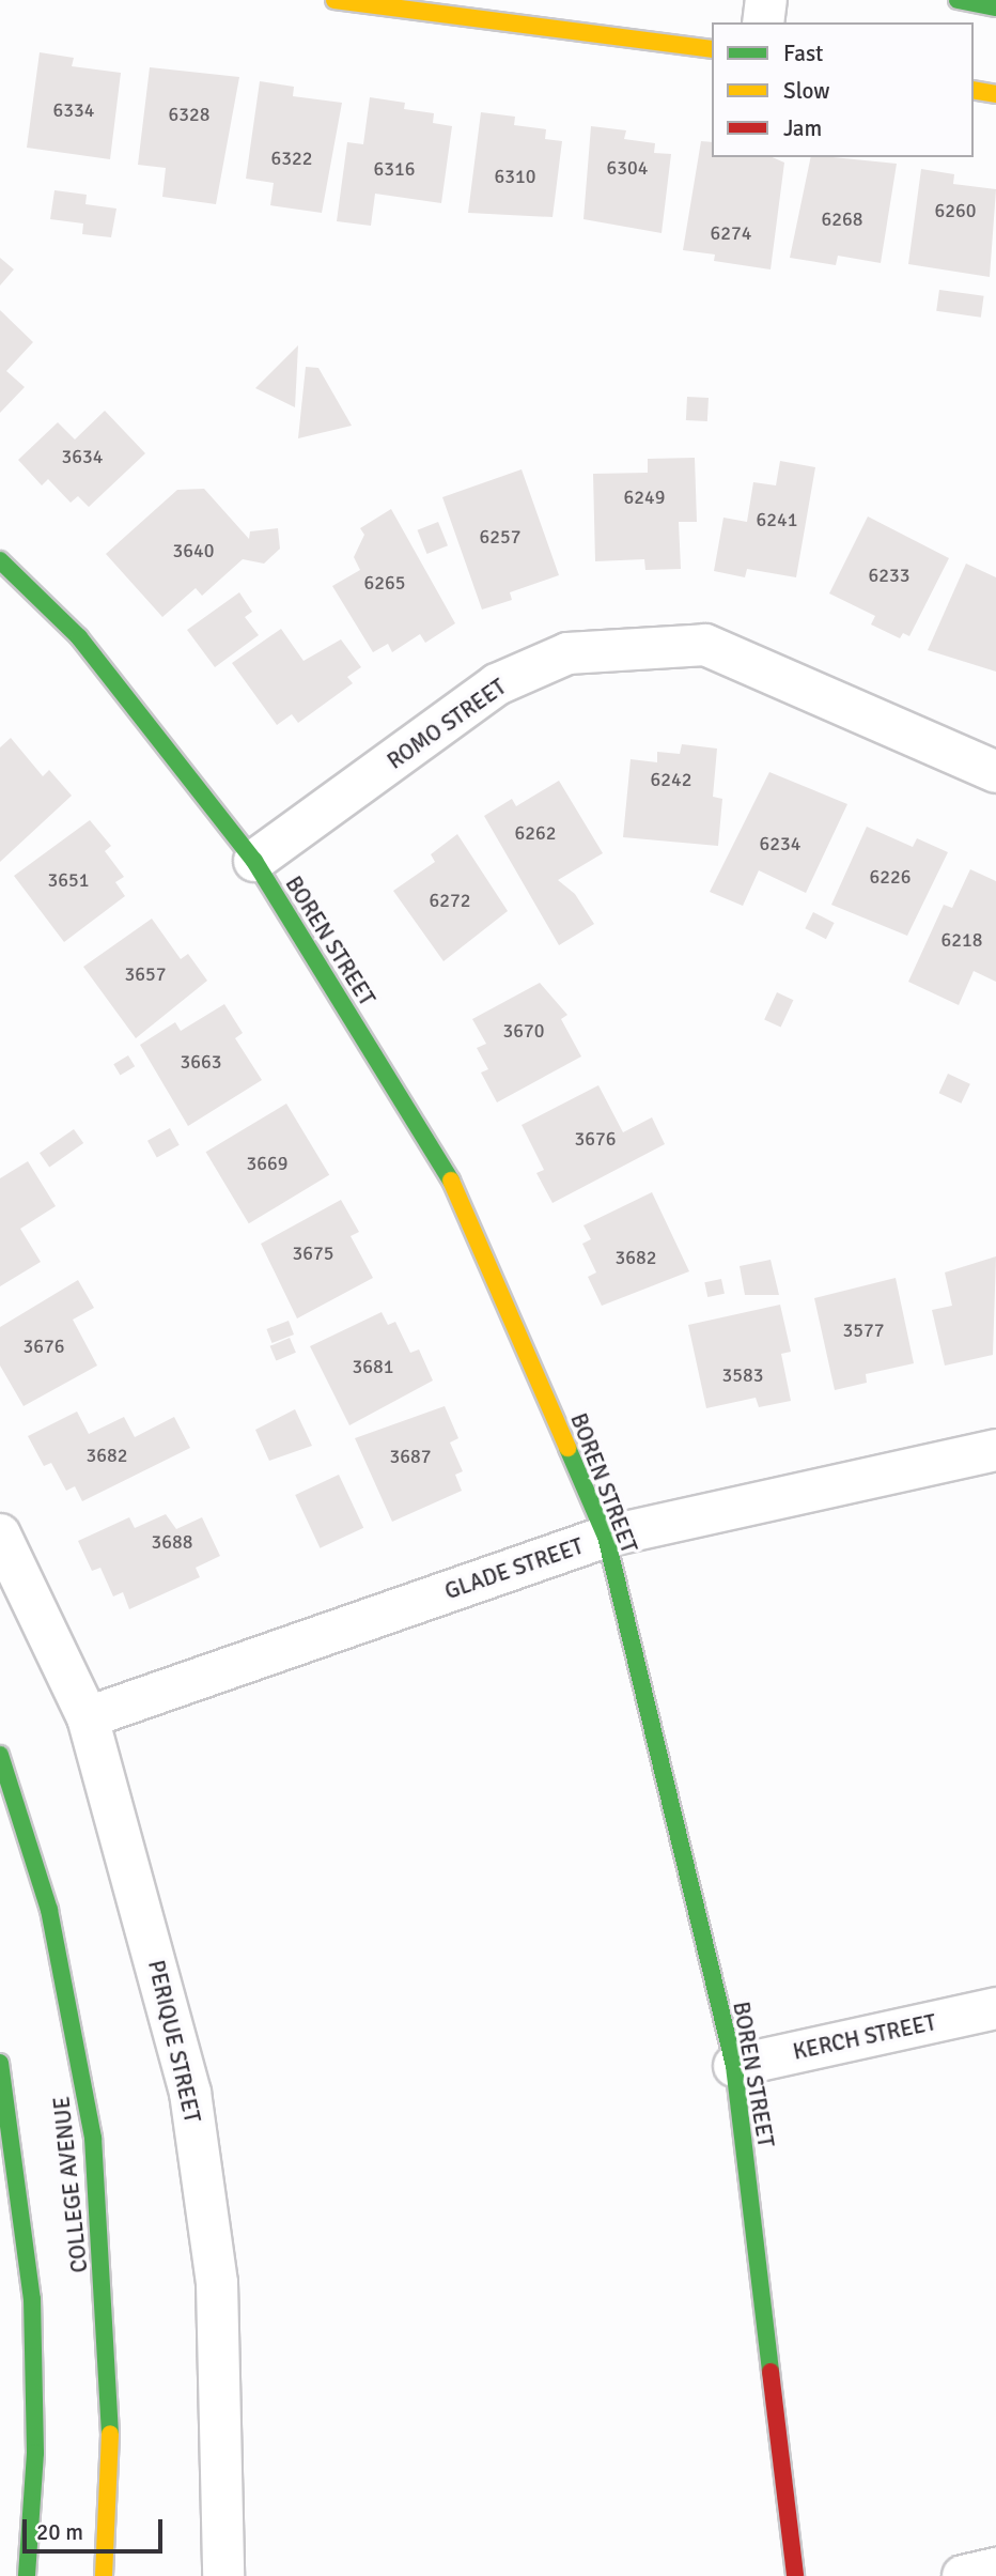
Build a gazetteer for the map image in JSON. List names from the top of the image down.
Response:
{
  "streets": {
    "street": [
      "ROMO STREET",
      "BOREN STREET",
      "GLADE STREET",
      "KERCH STREET",
      "PERIQUE STREET",
      "COLLEGE AVENUE"
    ]
  },
  "crossings": [
    ["ROMO STREET", "BOREN STREET"],
    ["BOREN STREET", "GLADE STREET"],
    ["BOREN STREET", "KERCH STREET"],
    ["GLADE STREET", "PERIQUE STREET"]
  ],
  "house_numbers": [
    "6334",
    "6328",
    "6322",
    "6304",
    "6316",
    "6310",
    "6260",
    "6268",
    "6274",
    "3634",
    "6249",
    "6241",
    "6257",
    "3640",
    "6233",
    "6265",
    "6242",
    "6262",
    "6234",
    "6226",
    "3651",
    "6272",
    "6218",
    "3657",
    "3670",
    "3663",
    "3676",
    "3669",
    "3675",
    "3682",
    "3577",
    "3676",
    "3681",
    "3583",
    "3682",
    "3687",
    "3688"
  ],
  "legend": ["Fast", "Slow", "Jam"],
  "scale_bar": "20 m"
}
